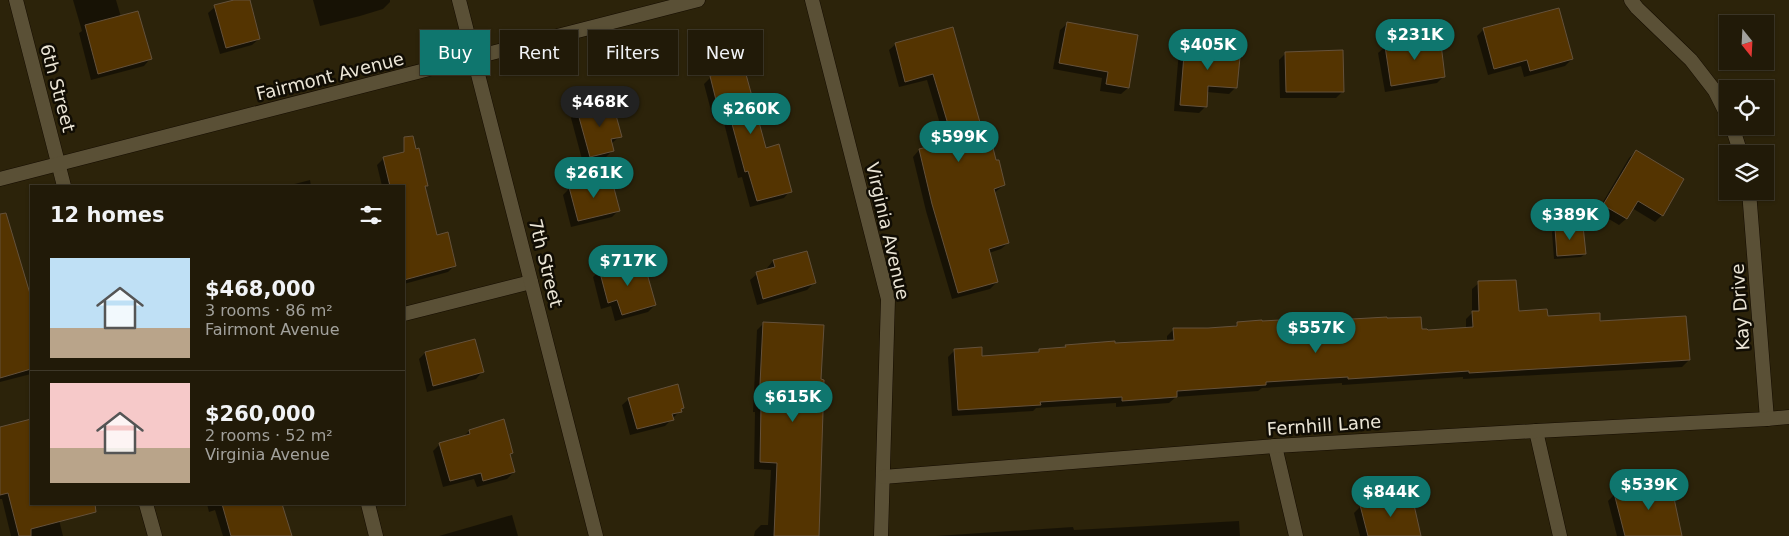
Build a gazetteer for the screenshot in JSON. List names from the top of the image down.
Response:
{
  "streets": {
    "street": [
      "Fairmont Avenue",
      "6th Street",
      "Virginia Avenue",
      "7th Street",
      "Kay Drive",
      "Fernhill Lane"
    ]
  },
  "crossings": [
    ["Fairmont Avenue", "6th Street"],
    ["Virginia Avenue", "Fernhill Lane"],
    ["Kay Drive", "Fernhill Lane"]
  ],
  "north": "bottom",
  "page": {
    "price": [
      "$231K",
      "$405K",
      "$468K",
      "$260K",
      "$599K",
      "$261K",
      "$389K",
      "$717K",
      "$557K",
      "$615K",
      "$539K",
      "$844K"
    ],
    "chip": [
      "Buy",
      "Rent",
      "Filters",
      "New"
    ],
    "heading": "12 homes",
    "list": [
      {
        "name": "$468,000",
        "note": "3 rooms · 86 m² · Fairmont Avenue"
      },
      {
        "name": "$260,000",
        "note": "2 rooms · 52 m² · Virginia Avenue"
      }
    ]
  }
}
